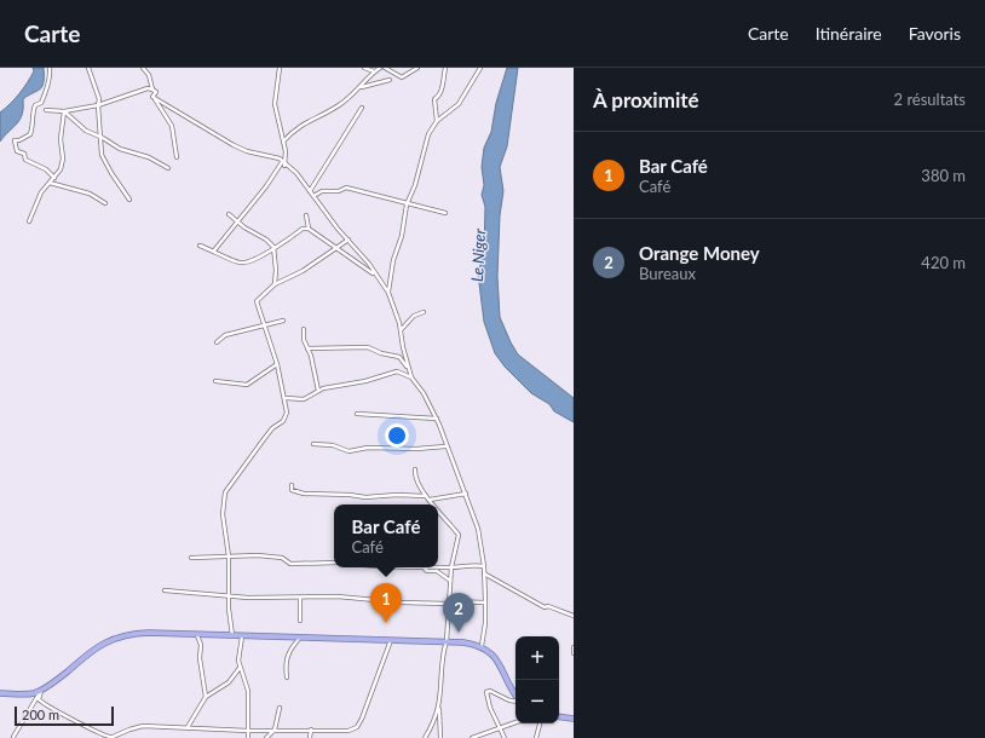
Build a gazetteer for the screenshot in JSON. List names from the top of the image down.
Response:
{
  "water": ["Le Niger"],
  "scale_bar": "200 m",
  "page": {
    "header": "Carte",
    "nav": ["Carte", "Itinéraire", "Favoris"],
    "heading": ["À proximité", "2 résultats"],
    "list": [
      {
        "mark": "1",
        "name": "Bar Café",
        "note": "Café",
        "value": "380 m"
      },
      {
        "mark": "2",
        "name": "Orange Money",
        "note": "Bureaux",
        "value": "420 m"
      }
    ],
    "popup": ["Bar Café", "Café"],
    "pins": ["1", "2"],
    "map_buttons": ["+", "−"],
    "scale": "200 m"
  }
}
